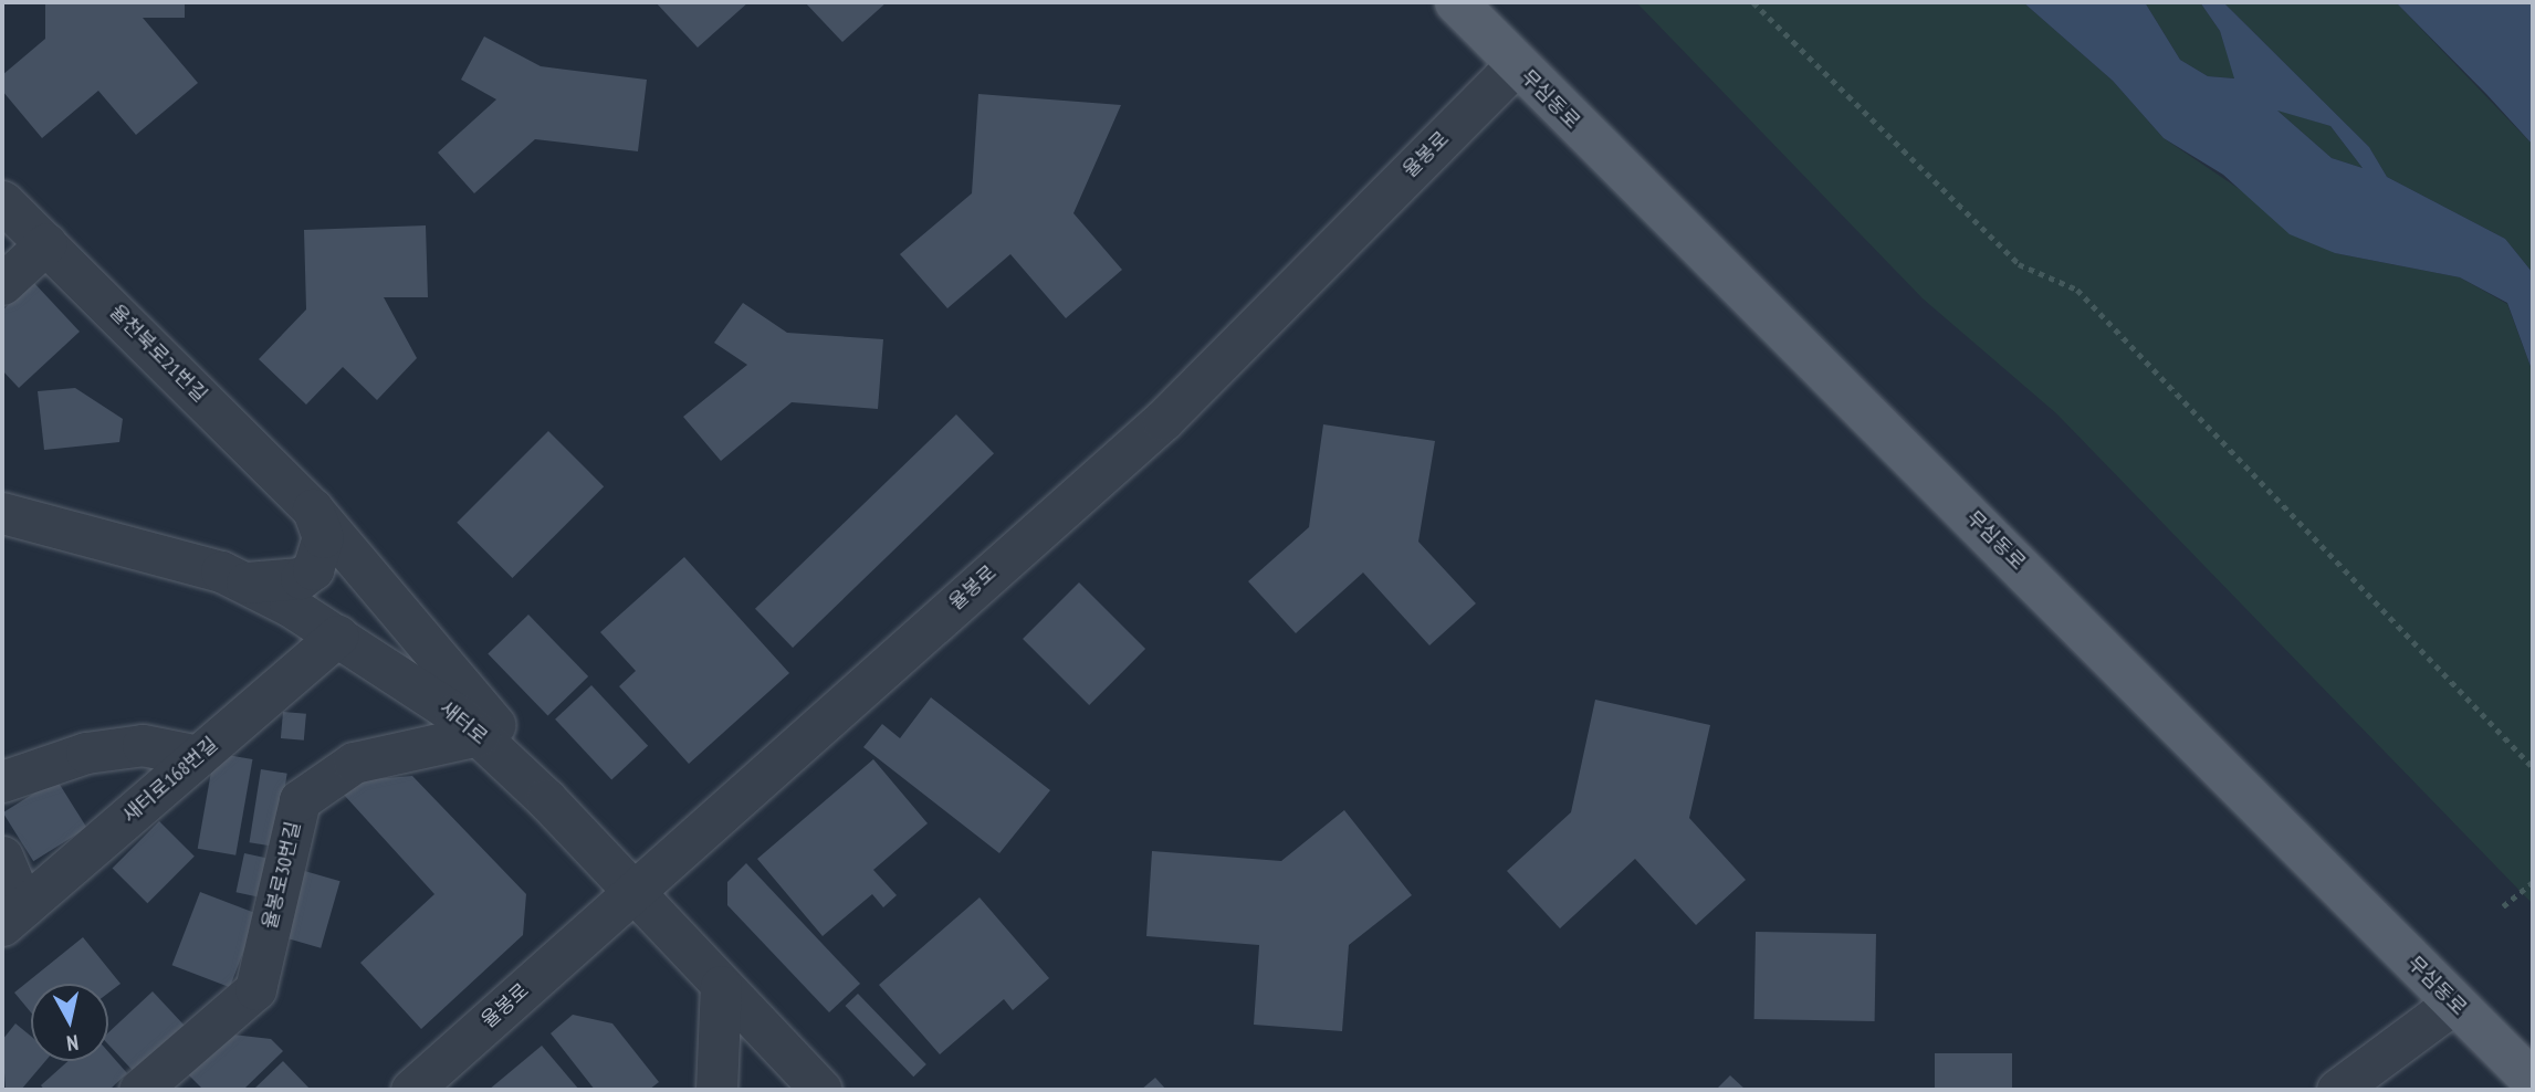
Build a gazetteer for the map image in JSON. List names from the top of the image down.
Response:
{
  "streets": {
    "main road": ["무심동로"],
    "street": [
      "율봉로",
      "율천북로21번길",
      "새터로",
      "새터로168번길",
      "율봉로30번길"
    ]
  },
  "crossings": [
    ["무심동로", "율봉로"],
    ["율봉로", "새터로"],
    ["율천북로21번길", "새터로"],
    ["새터로", "새터로168번길"],
    ["새터로", "율봉로30번길"]
  ],
  "north": "bottom"
}
